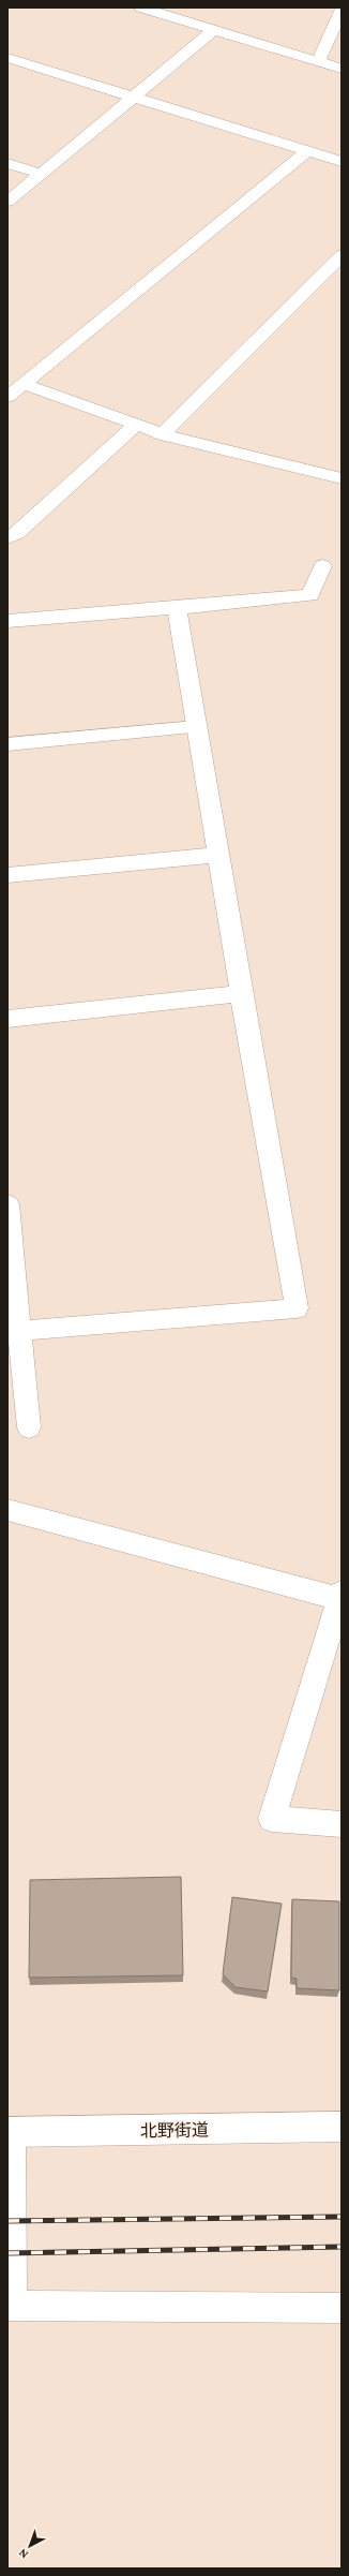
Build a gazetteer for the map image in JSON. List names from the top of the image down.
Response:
{
  "streets": {
    "street": ["北野街道"]
  },
  "north": "bottom left"
}
